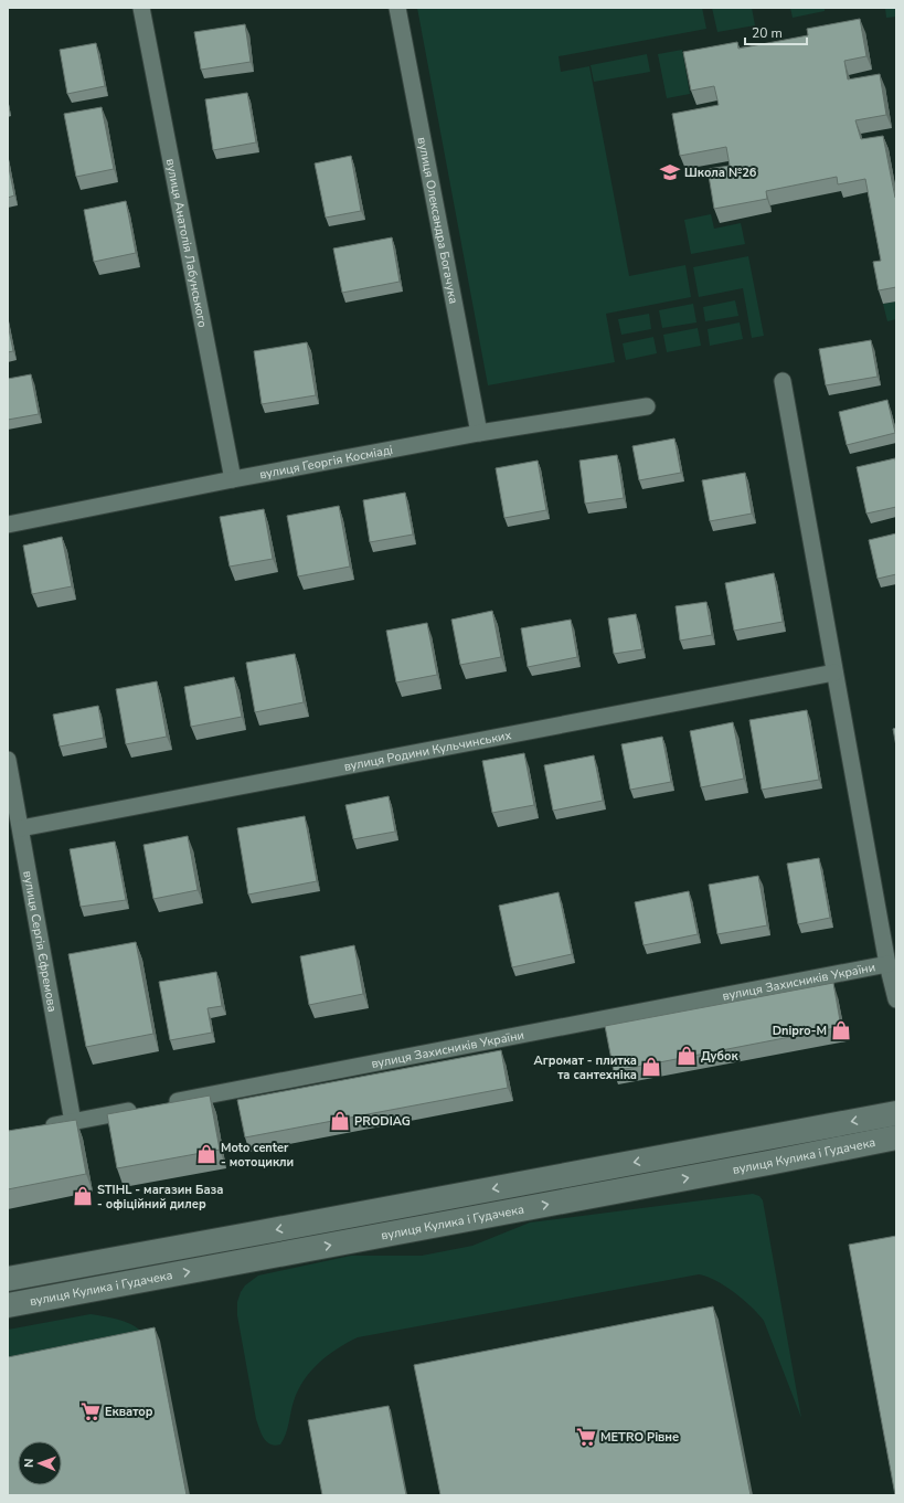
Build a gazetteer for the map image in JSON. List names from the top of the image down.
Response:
{
  "streets": {
    "main road": ["вулиця Кулика і Гудачека"],
    "street": [
      "вулиця Олександра Богачука",
      "вулиця Анатолія Лабунського",
      "вулиця Георгія Косміаді",
      "вулиця Родини Кульчинських",
      "вулиця Сергія Єфремова",
      "вулиця Захисників України"
    ]
  },
  "crossings": [
    ["вулиця Олександра Богачука", "вулиця Георгія Косміаді"],
    ["вулиця Анатолія Лабунського", "вулиця Георгія Косміаді"],
    ["вулиця Родини Кульчинських", "вулиця Сергія Єфремова"]
  ],
  "places": {
    "school or university": ["Школа №26"],
    "shop": [
      "Dnipro-M",
      "Дубок",
      "Агромат - плитка та сантехніка",
      "PRODIAG",
      "Moto center - мотоцикли",
      "STIHL - магазин База - офіційний дилер"
    ],
    "supermarket": ["Екватор", "METRO Рівне"]
  },
  "scale_bar": "20 m",
  "north": "left"
}
